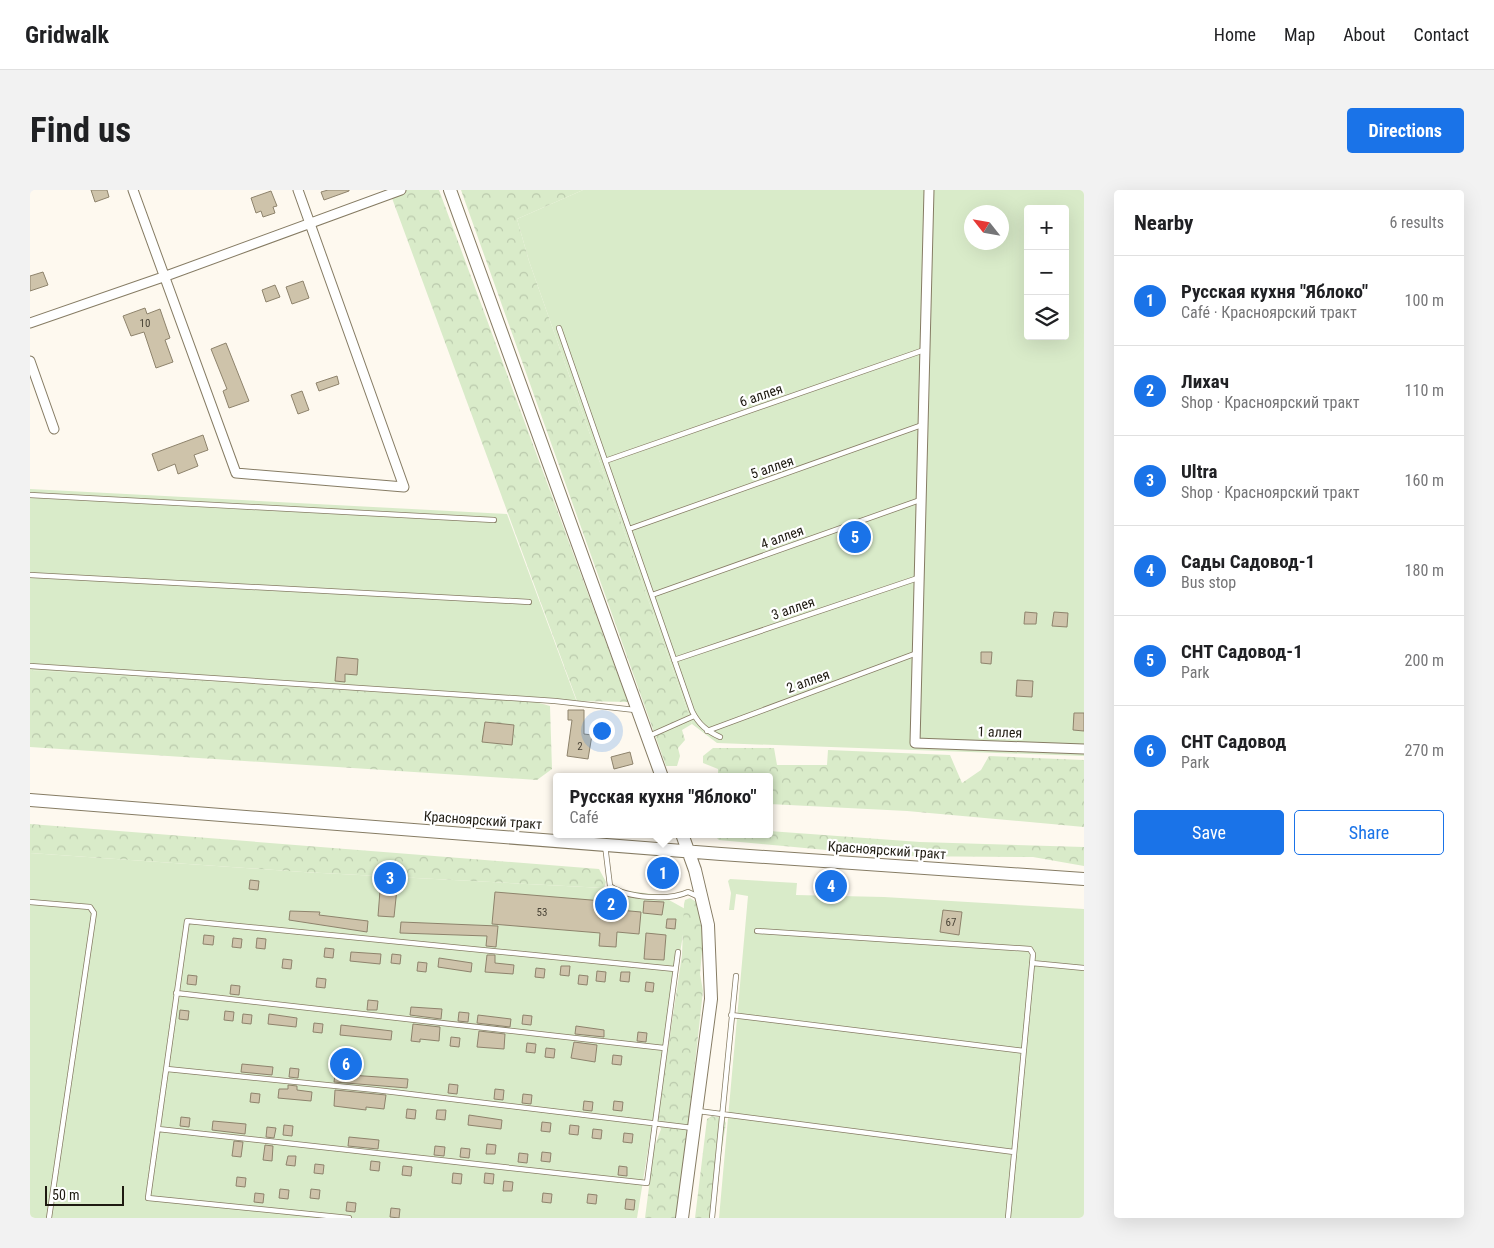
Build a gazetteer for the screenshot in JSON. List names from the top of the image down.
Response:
{
  "streets": {
    "main road": ["Красноярский тракт"],
    "street": ["1 аллея"],
    "lane": [
      "6 аллея",
      "5 аллея",
      "4 аллея",
      "3 аллея",
      "2 аллея"
    ]
  },
  "crossings": [
    ["2 аллея", "1 аллея"]
  ],
  "house_numbers": [
    "10",
    "2",
    "53",
    "67"
  ],
  "scale_bar": "50 m",
  "north": "top left",
  "page": {
    "header": "Gridwalk",
    "nav": [
      "Home",
      "Map",
      "About",
      "Contact"
    ],
    "buttons": [
      "Directions",
      ["Save", "Share"]
    ],
    "title": "Find us",
    "heading": ["Nearby", "6 results"],
    "map_buttons": ["+", "−"],
    "list": [
      {
        "mark": "1",
        "name": "Русская кухня \"Яблоко\"",
        "note": "Café · Красноярский тракт",
        "value": "100 m"
      },
      {
        "mark": "2",
        "name": "Лихач",
        "note": "Shop · Красноярский тракт",
        "value": "110 m"
      },
      {
        "mark": "3",
        "name": "Ultra",
        "note": "Shop · Красноярский тракт",
        "value": "160 m"
      },
      {
        "mark": "4",
        "name": "Сады Садовод-1",
        "note": "Bus stop",
        "value": "180 m"
      },
      {
        "mark": "5",
        "name": "СНТ Садовод-1",
        "note": "Park",
        "value": "200 m"
      },
      {
        "mark": "6",
        "name": "СНТ Садовод",
        "note": "Park",
        "value": "270 m"
      }
    ],
    "pins": [
      "5",
      "1",
      "3",
      "4",
      "2",
      "6"
    ],
    "popup": ["Русская кухня \"Яблоко\"", "Café"],
    "scale": "50 m"
  }
}
